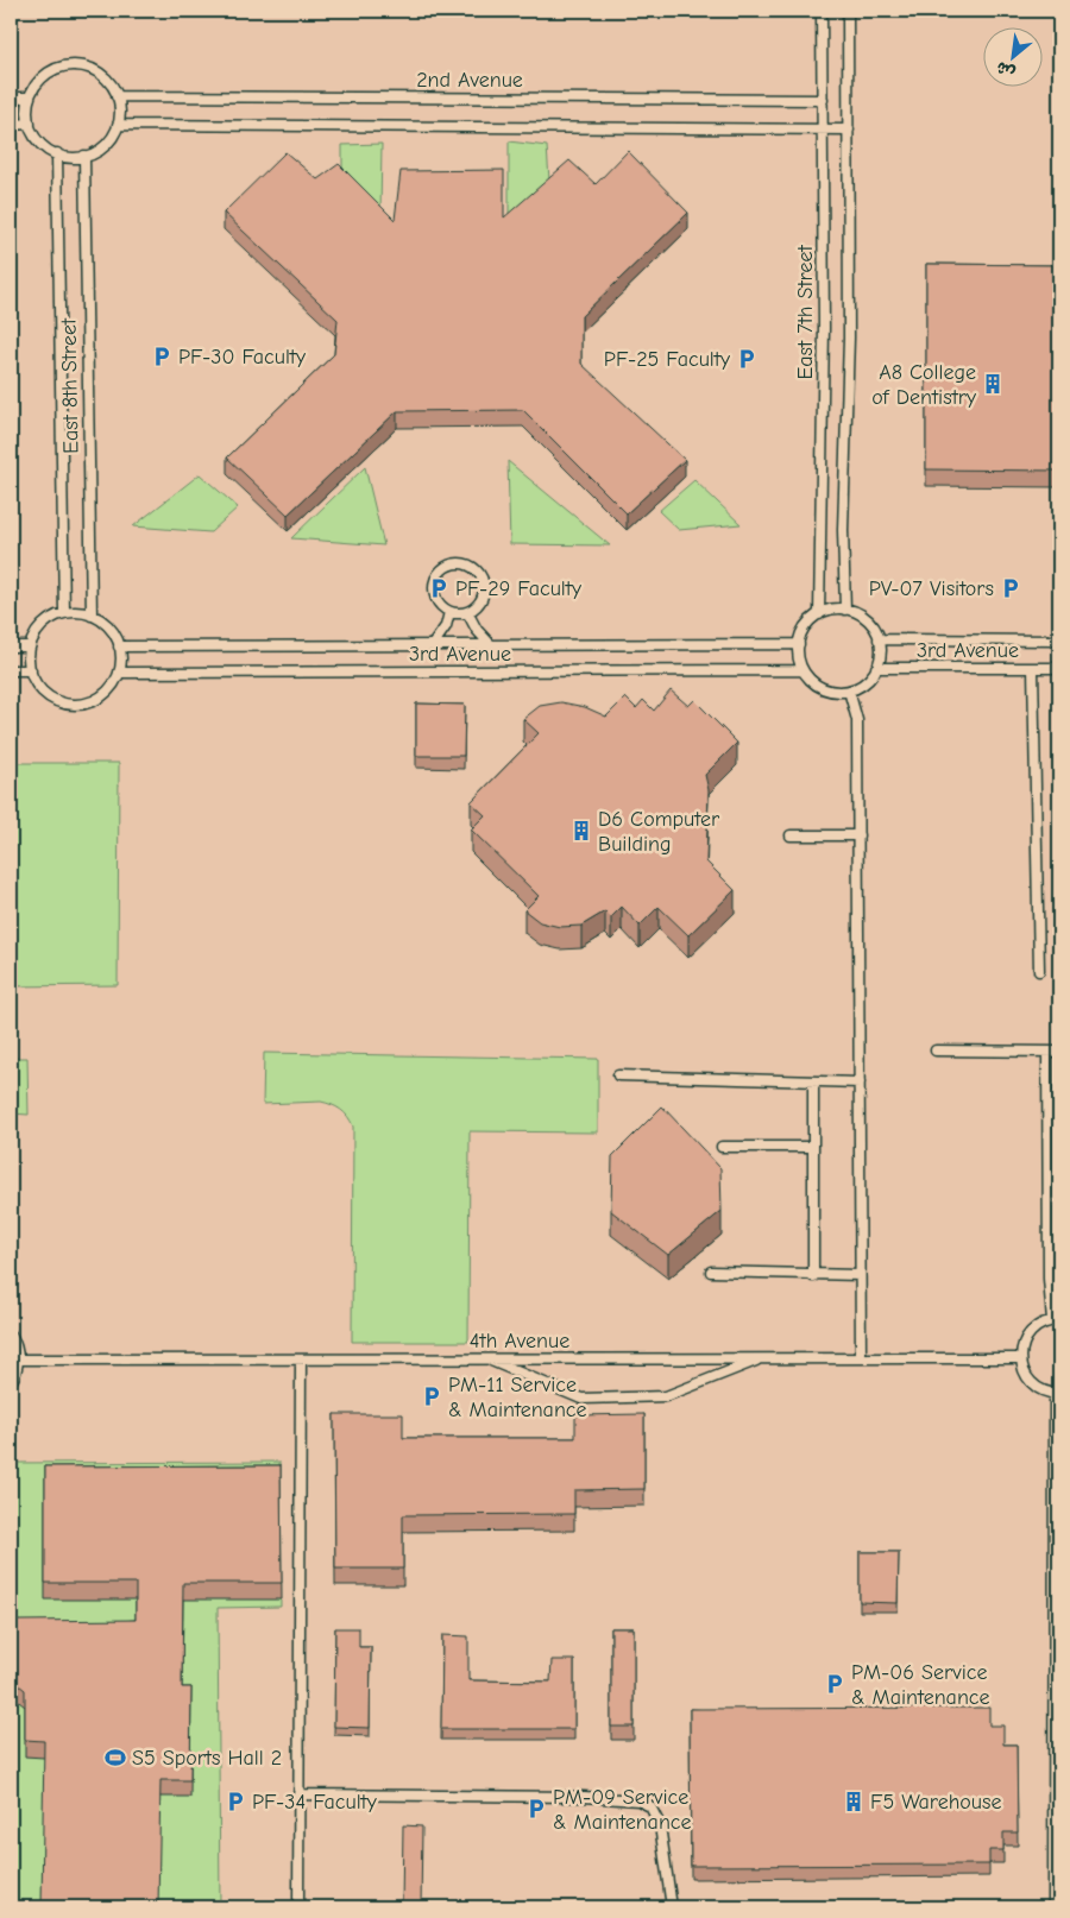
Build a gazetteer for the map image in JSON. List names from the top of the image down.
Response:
{
  "streets": {
    "lane": [
      "2nd Avenue",
      "East 7th Street",
      "East 8th Street",
      "3rd Avenue",
      "4th Avenue"
    ]
  },
  "crossings": [
    ["2nd Avenue", "East 7th Street"],
    ["2nd Avenue", "East 8th Street"],
    ["East 7th Street", "3rd Avenue"],
    ["East 8th Street", "3rd Avenue"]
  ],
  "places": {
    "parking": [
      "PF-30 Faculty",
      "PF-25 Faculty",
      "PF-29 Faculty",
      "PV-07 Visitors",
      "PM-11 Service & Maintenance",
      "PM-06 Service & Maintenance",
      "PF-34 Faculty",
      "PM-09 Service & Maintenance"
    ],
    "building": ["A8 College of Dentistry", "D6 Computer Building", "F5 Warehouse"],
    "sports": ["S5 Sports Hall 2"]
  },
  "north": "bottom left"
}
